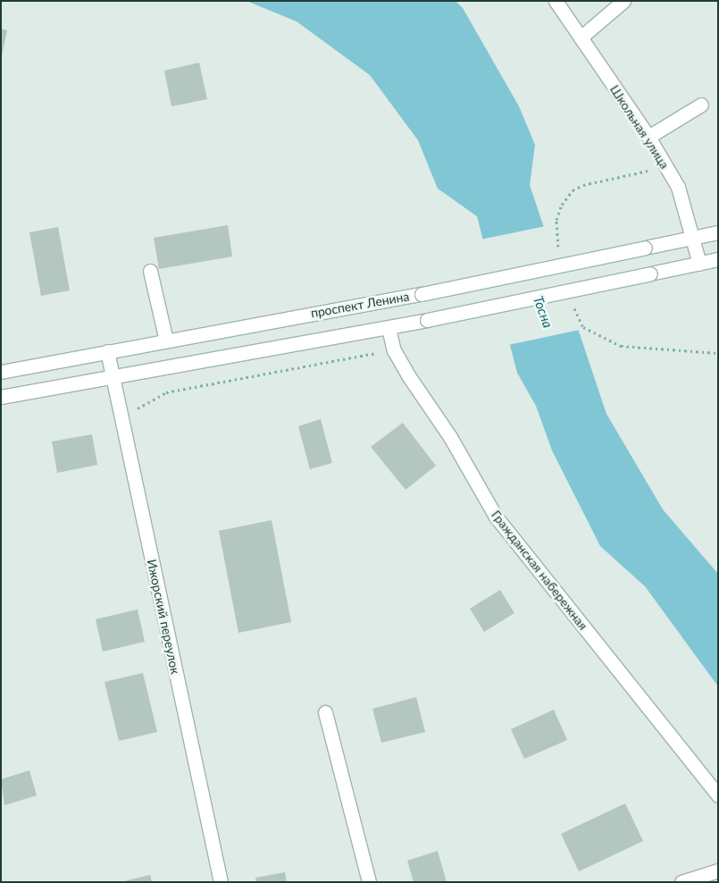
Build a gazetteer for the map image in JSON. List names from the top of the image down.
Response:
{
  "streets": {
    "main road": [
      "Школьная улица",
      "проспект Ленина",
      "Гражданская набережная",
      "Ижорский переулок"
    ]
  },
  "crossings": [
    ["Школьная улица", "проспект Ленина"],
    ["проспект Ленина", "Ижорский переулок"]
  ],
  "water": ["Тосна"]
}
